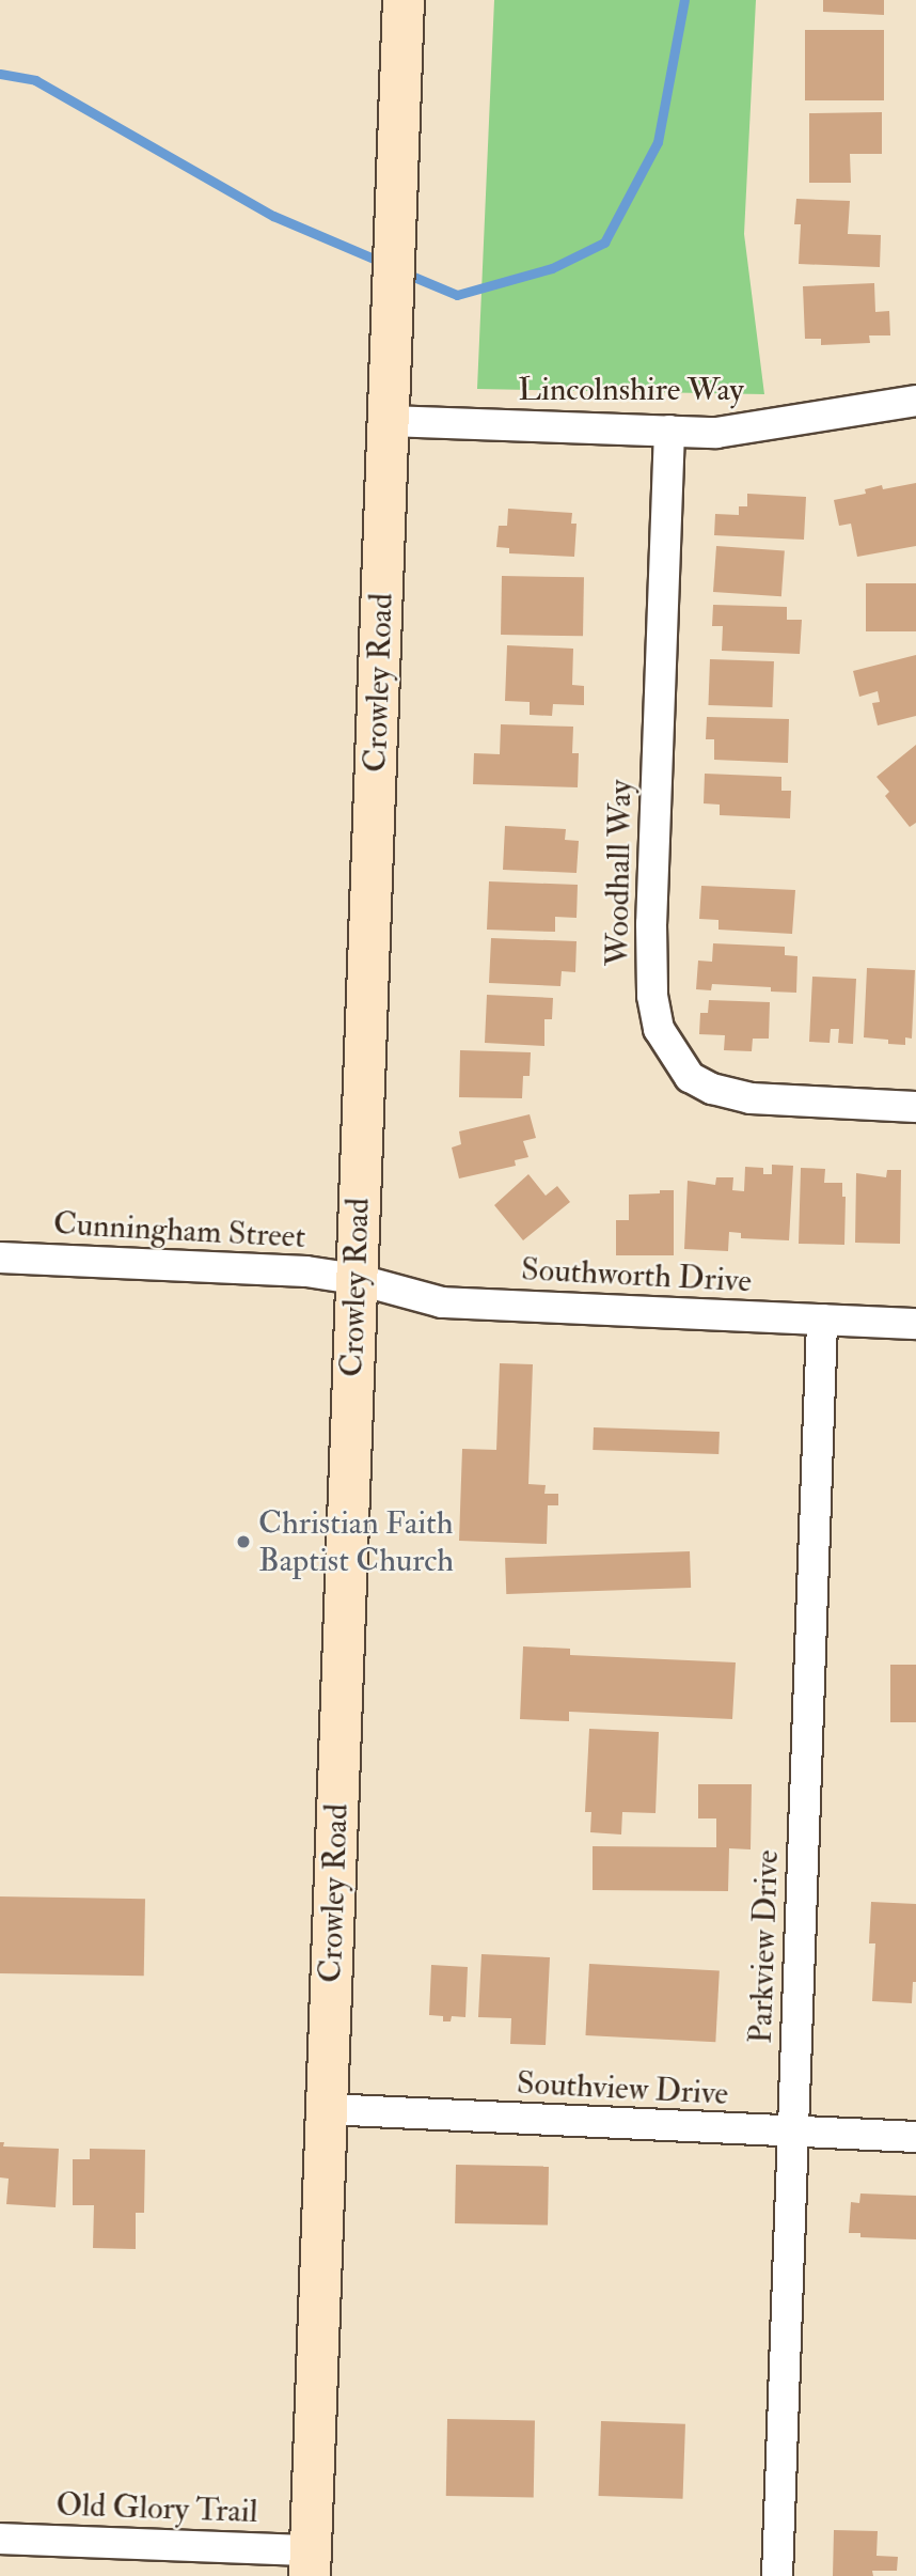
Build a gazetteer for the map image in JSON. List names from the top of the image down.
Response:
{
  "streets": {
    "main road": ["Crowley Road"],
    "street": [
      "Lincolnshire Way",
      "Woodhall Way",
      "Cunningham Street",
      "Southworth Drive",
      "Parkview Drive",
      "Southview Drive",
      "Old Glory Trail"
    ]
  },
  "crossings": [
    ["Lincolnshire Way", "Crowley Road"],
    ["Lincolnshire Way", "Woodhall Way"],
    ["Crowley Road", "Cunningham Street"],
    ["Crowley Road", "Southworth Drive"],
    ["Crowley Road", "Southview Drive"],
    ["Crowley Road", "Old Glory Trail"],
    ["Cunningham Street", "Southworth Drive"],
    ["Southworth Drive", "Parkview Drive"],
    ["Parkview Drive", "Southview Drive"]
  ],
  "places": ["Christian Faith Baptist Church"]
}
